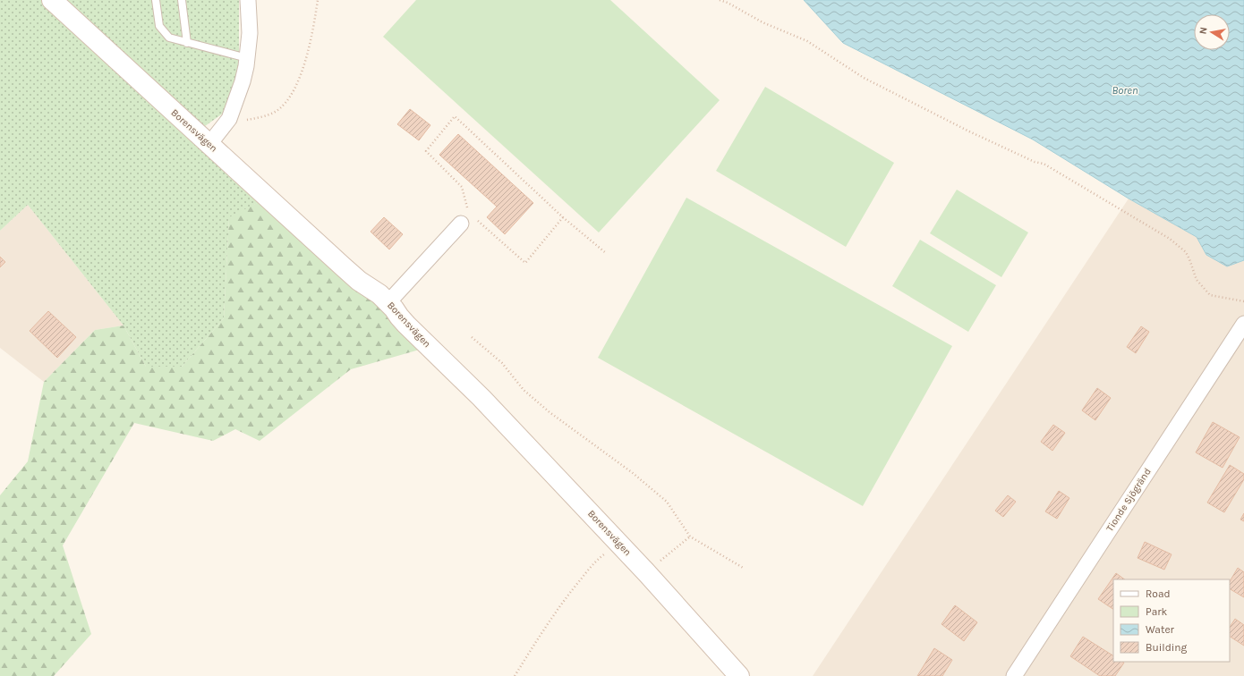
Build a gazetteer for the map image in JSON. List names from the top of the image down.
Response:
{
  "streets": {
    "street": ["Borensvägen", "Tionde Sjögränd"]
  },
  "water": ["Boren"],
  "legend": [
    "Road",
    "Park",
    "Water",
    "Building"
  ],
  "north": "left"
}
